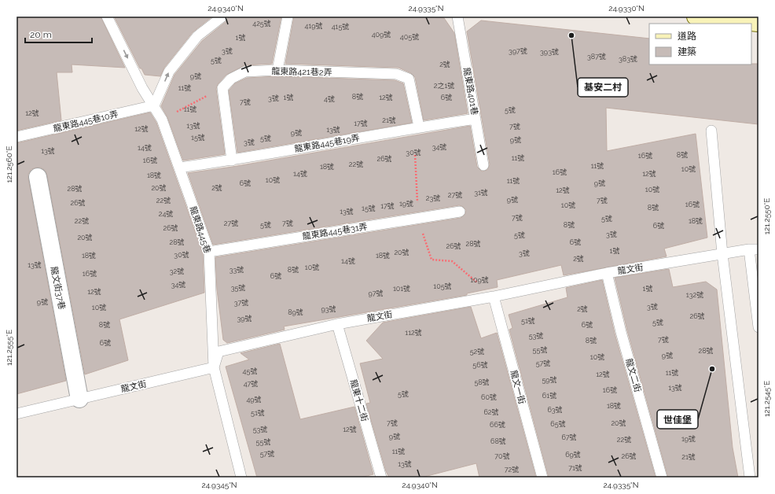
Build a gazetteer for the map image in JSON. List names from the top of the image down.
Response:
{
  "streets": {
    "street": ["龍文街37巷"],
    "lane": [
      "龍東路421巷2弄",
      "龍東路401巷",
      "龍東路445巷10弄",
      "龍東路445巷19弄",
      "龍東路445巷",
      "龍東路445巷31弄",
      "龍文街",
      "龍文二街",
      "龍文一街",
      "龍東十二街"
    ]
  },
  "crossings": [
    ["龍東路421巷2弄", "龍東路445巷19弄"],
    ["龍東路401巷", "龍東路445巷19弄"],
    ["龍東路445巷10弄", "龍東路445巷"],
    ["龍東路445巷19弄", "龍東路445巷"],
    ["龍東路445巷", "龍東路445巷31弄"],
    ["龍東路445巷", "龍文街"],
    ["龍文街", "龍文街37巷"],
    ["龍文街", "龍文二街"],
    ["龍文街", "龍文一街"],
    ["龍文街", "龍東十二街"]
  ],
  "places": ["基安二村", "世佳堡"],
  "house_numbers": [
    "425號",
    "419號",
    "415號",
    "409號",
    "405號",
    "1號",
    "3號",
    "397號",
    "393號",
    "387號",
    "383號",
    "5號",
    "2號",
    "9號",
    "2之1號",
    "11號",
    "8號",
    "1號",
    "12號",
    "6號",
    "3號",
    "4號",
    "7號",
    "11號",
    "5號",
    "12號",
    "21號",
    "17號",
    "13號",
    "7號",
    "12號",
    "13號",
    "9號",
    "15號",
    "5號",
    "9號",
    "3號",
    "34號",
    "14號",
    "13號",
    "30號",
    "8號",
    "16號",
    "11號",
    "26號",
    "16號",
    "22號",
    "11號",
    "18號",
    "10號",
    "16號",
    "14號",
    "12號",
    "18號",
    "10號",
    "11號",
    "6號",
    "9號",
    "20號",
    "2號",
    "28號",
    "10號",
    "12號",
    "31號",
    "27號",
    "23號",
    "9號",
    "22號",
    "7號",
    "26號",
    "19號",
    "16號",
    "10號",
    "17號",
    "8號",
    "15號",
    "13號",
    "24號",
    "7號",
    "5號",
    "22號",
    "18號",
    "27號",
    "7號",
    "5號",
    "8號",
    "6號",
    "26號",
    "3號",
    "5號",
    "20號",
    "28號",
    "6號",
    "28號",
    "26號",
    "1號",
    "20號",
    "3號",
    "30號",
    "18號",
    "18號",
    "2號",
    "14號",
    "13號",
    "10號",
    "33號",
    "8號",
    "32號",
    "16號",
    "6號",
    "109號",
    "34號",
    "105號",
    "35號",
    "101號",
    "1號",
    "12號",
    "97號",
    "132號",
    "9號",
    "37號",
    "3號",
    "10號",
    "93號",
    "2號",
    "89號",
    "26號",
    "39號",
    "51號",
    "5號",
    "8號",
    "6號",
    "112號",
    "53號",
    "7號",
    "8號",
    "6號",
    "55號",
    "28號",
    "52號",
    "9號",
    "10號",
    "57號",
    "56號",
    "45號",
    "11號",
    "12號",
    "59號",
    "58號",
    "47號",
    "13號",
    "16號",
    "5號",
    "61號",
    "60號",
    "49號",
    "18號",
    "63號",
    "62號",
    "51號",
    "7號",
    "20號",
    "65號",
    "66號",
    "53號",
    "12號",
    "9號",
    "67號",
    "19號",
    "22號",
    "68號",
    "55號",
    "11號",
    "57號",
    "69號",
    "70號",
    "26號",
    "21號",
    "13號",
    "71號",
    "72號"
  ],
  "legend": ["道路", "建築"],
  "scale_bar": "20 m",
  "coordinates": [
    "24.9340°N",
    "24.9335°N",
    "24.9330°N",
    "121.2560°E",
    "121.2550°E",
    "121.2555°E",
    "121.2545°E",
    "24.9345°N"
  ]
}
